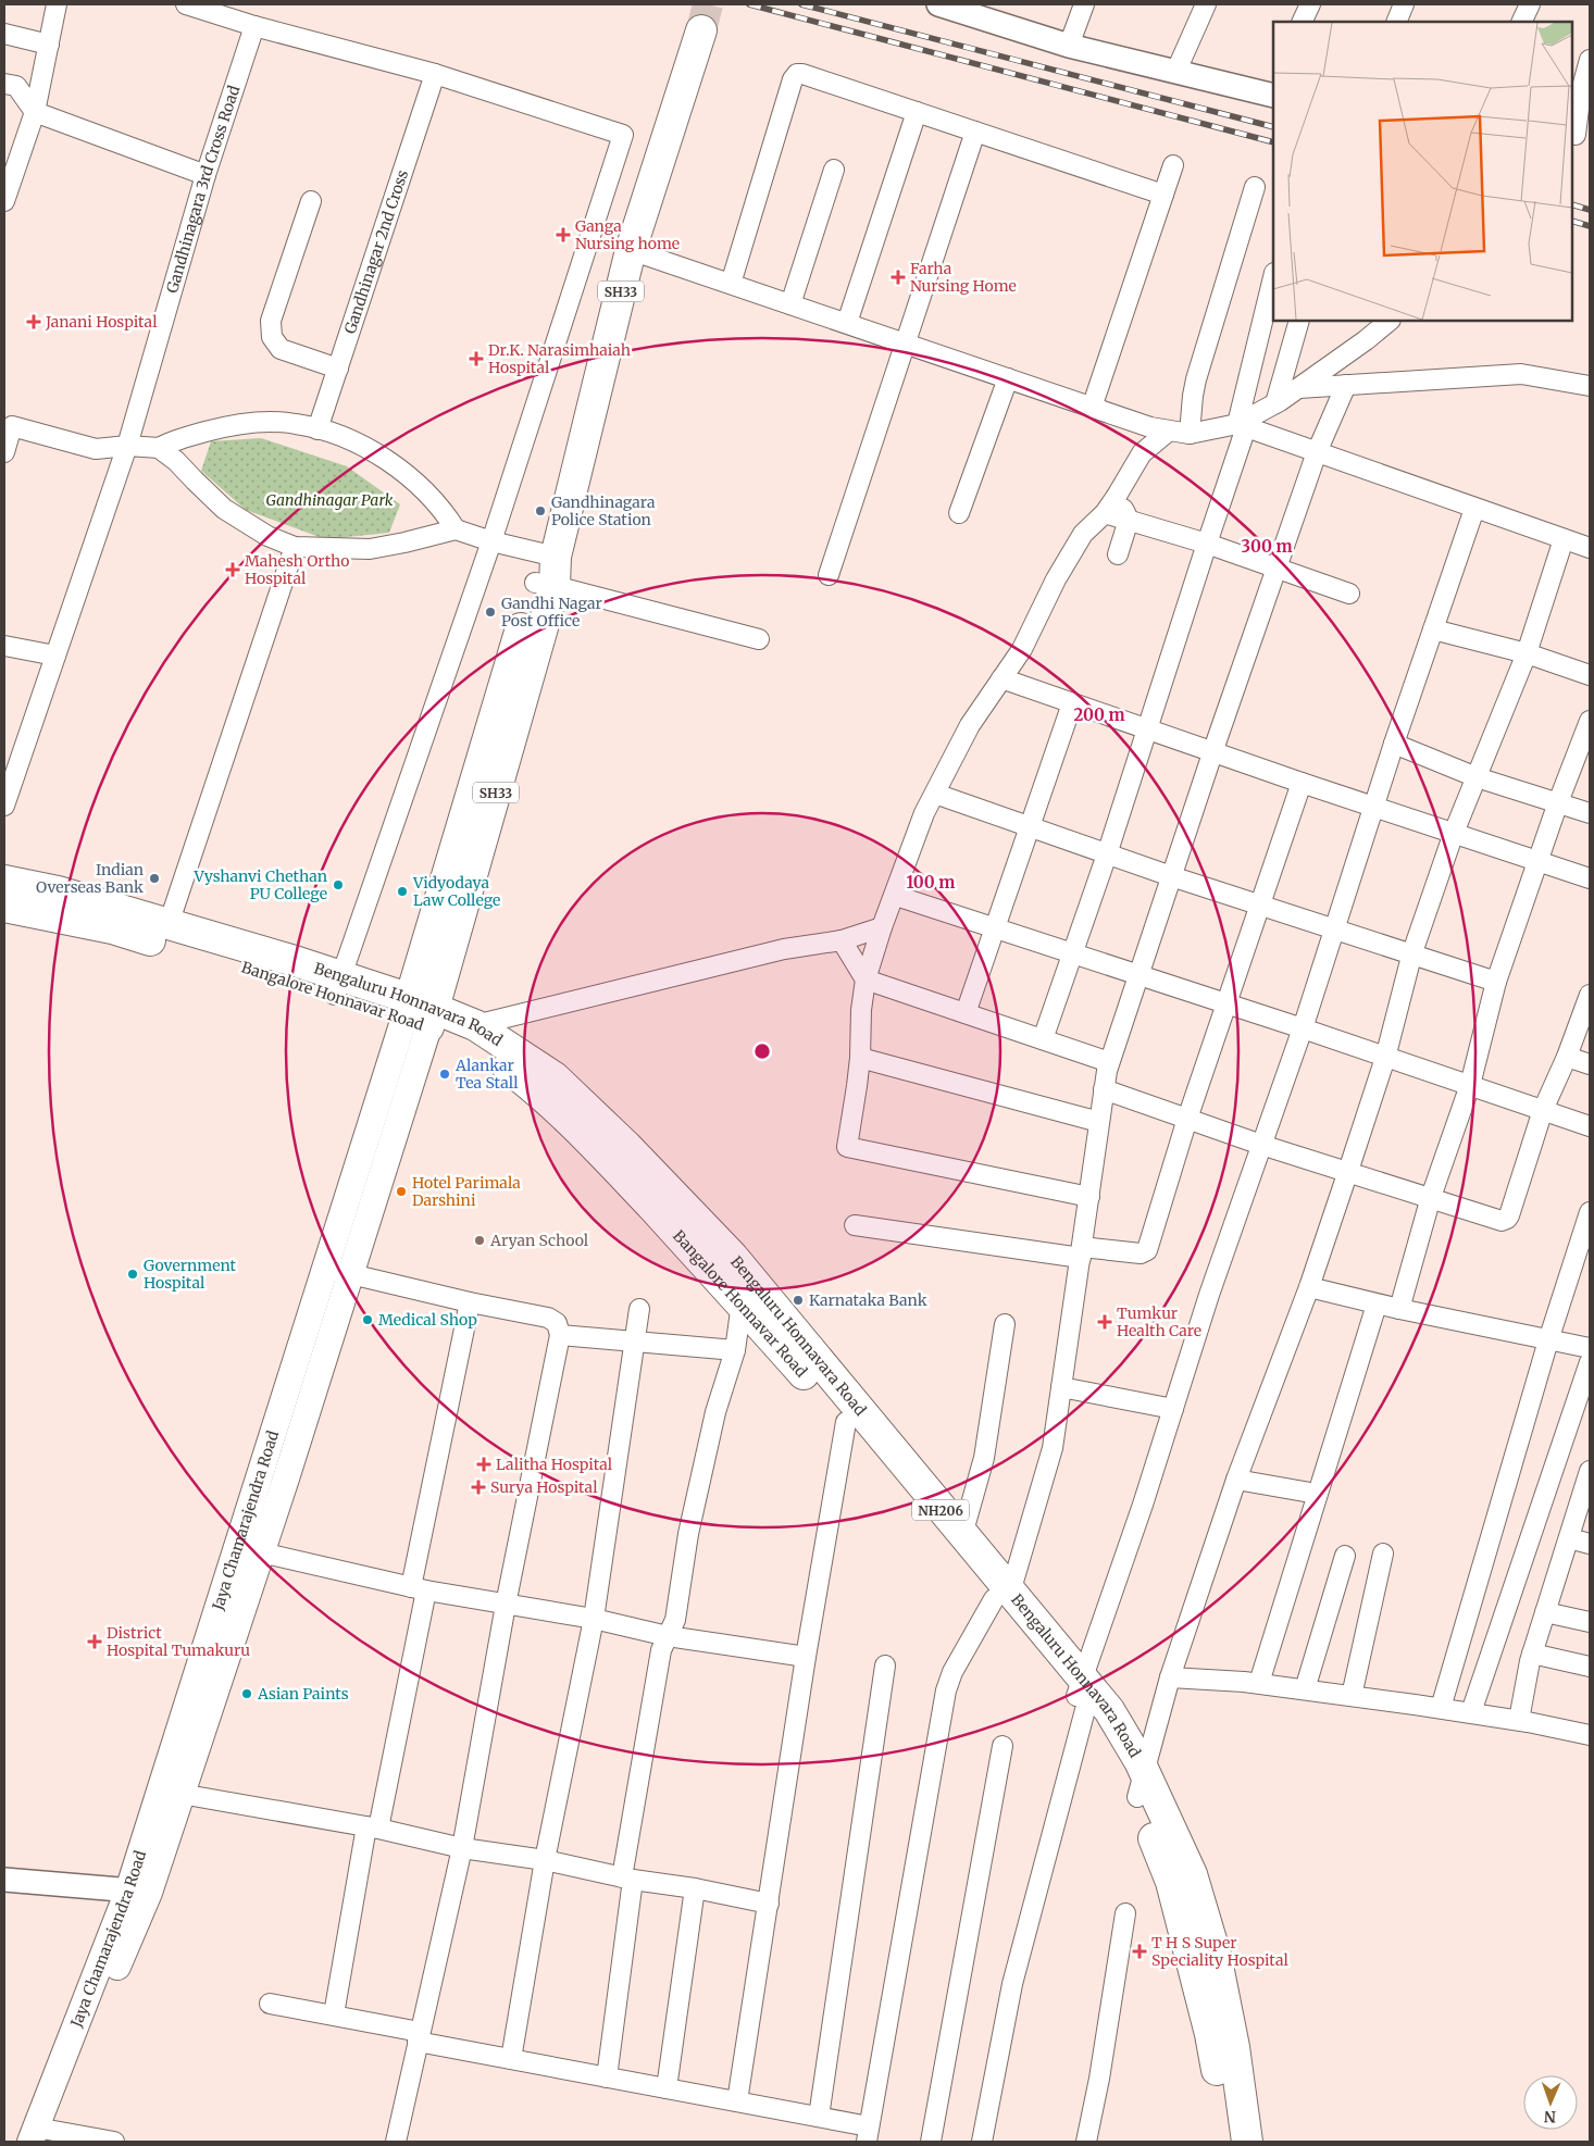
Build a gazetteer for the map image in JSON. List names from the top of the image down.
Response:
{
  "streets": {
    "main road": [
      "SH33",
      "Bangalore Honnavar Road",
      "Bengaluru Honnavara Road",
      "NH206",
      "Jaya Chamarajendra Road"
    ],
    "street": ["Gandhinagara 3rd Cross Road", "Gandhinagar 2nd Cross"]
  },
  "crossings": [
    ["SH33", "Bangalore Honnavar Road"],
    ["SH33", "Bengaluru Honnavara Road"],
    ["SH33", "Jaya Chamarajendra Road"],
    ["Bangalore Honnavar Road", "Bengaluru Honnavara Road"],
    ["Bangalore Honnavar Road", "Jaya Chamarajendra Road"],
    ["Bengaluru Honnavara Road", "Jaya Chamarajendra Road"]
  ],
  "parks": ["Gandhinagar Park"],
  "places": {
    "health": [
      "Ganga Nursing home",
      "Farha Nursing Home",
      "Janani Hospital",
      "Dr.K. Narasimhaiah Hospital",
      "Mahesh Ortho Hospital",
      "Tumkur Health Care",
      "Lalitha Hospital",
      "Surya Hospital",
      "District Hospital Tumakuru",
      "T H S Super Speciality Hospital"
    ],
    "other": [
      "Gandhinagara Police Station",
      "Gandhi Nagar Post Office",
      "Indian Overseas Bank",
      "Vyshanvi Chethan PU College",
      "Vidyodaya Law College",
      "Alankar Tea Stall",
      "Hotel Parimala Darshini",
      "Aryan School",
      "Government Hospital",
      "Karnataka Bank",
      "Medical Shop",
      "Asian Paints"
    ]
  },
  "north": "bottom",
  "rings": ["300 m", "200 m", "100 m"]
}
